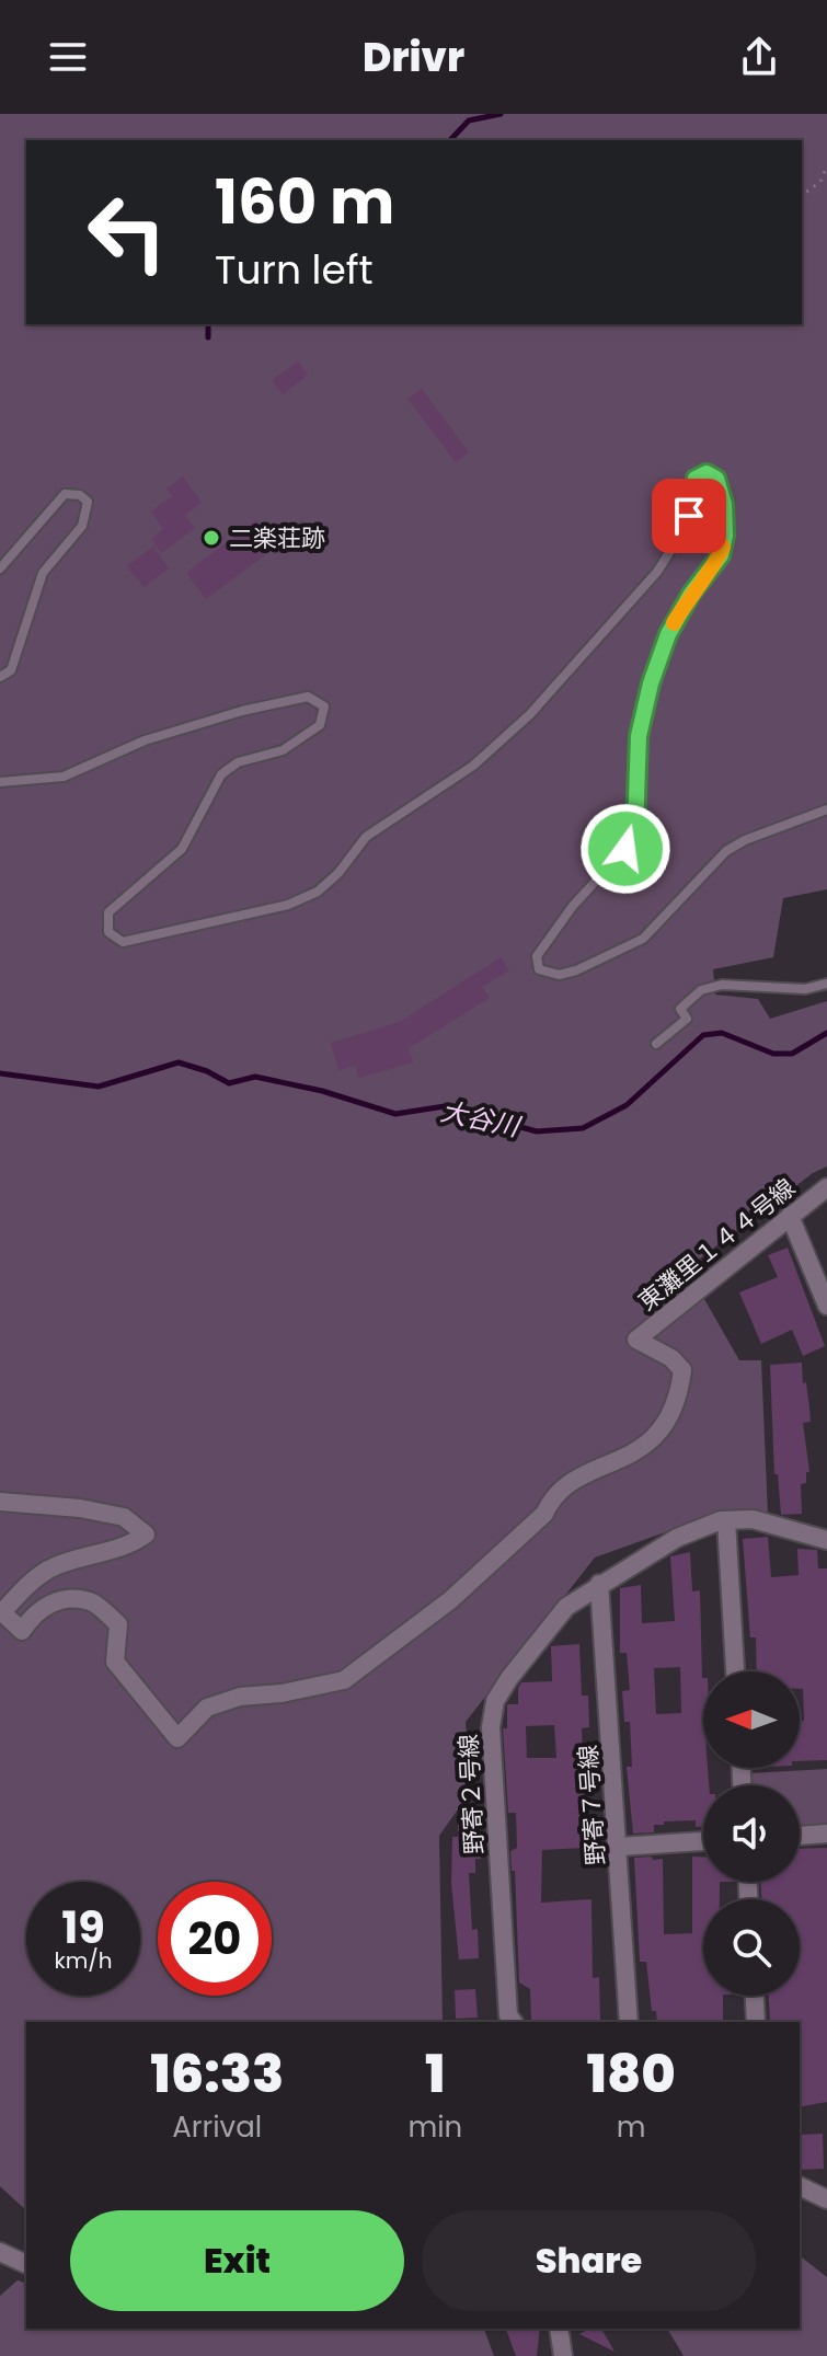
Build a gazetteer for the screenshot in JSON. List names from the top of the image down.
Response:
{
  "streets": {
    "street": ["東灘里１４４号線", "野寄２号線", "野寄７号線"]
  },
  "crossings": [
    ["野寄２号線", "野寄７号線"]
  ],
  "water": ["大谷川"],
  "places": ["二楽荘跡"],
  "north": "left",
  "page": {
    "header": "Drivr",
    "turn": ["160 m", "Turn left"],
    "speed": "19 km/h",
    "limit": "20",
    "eta": [
      "16:33",
      "Arrival",
      "1",
      "min",
      "180",
      "m"
    ],
    "buttons": ["Exit", "Share"]
  }
}
